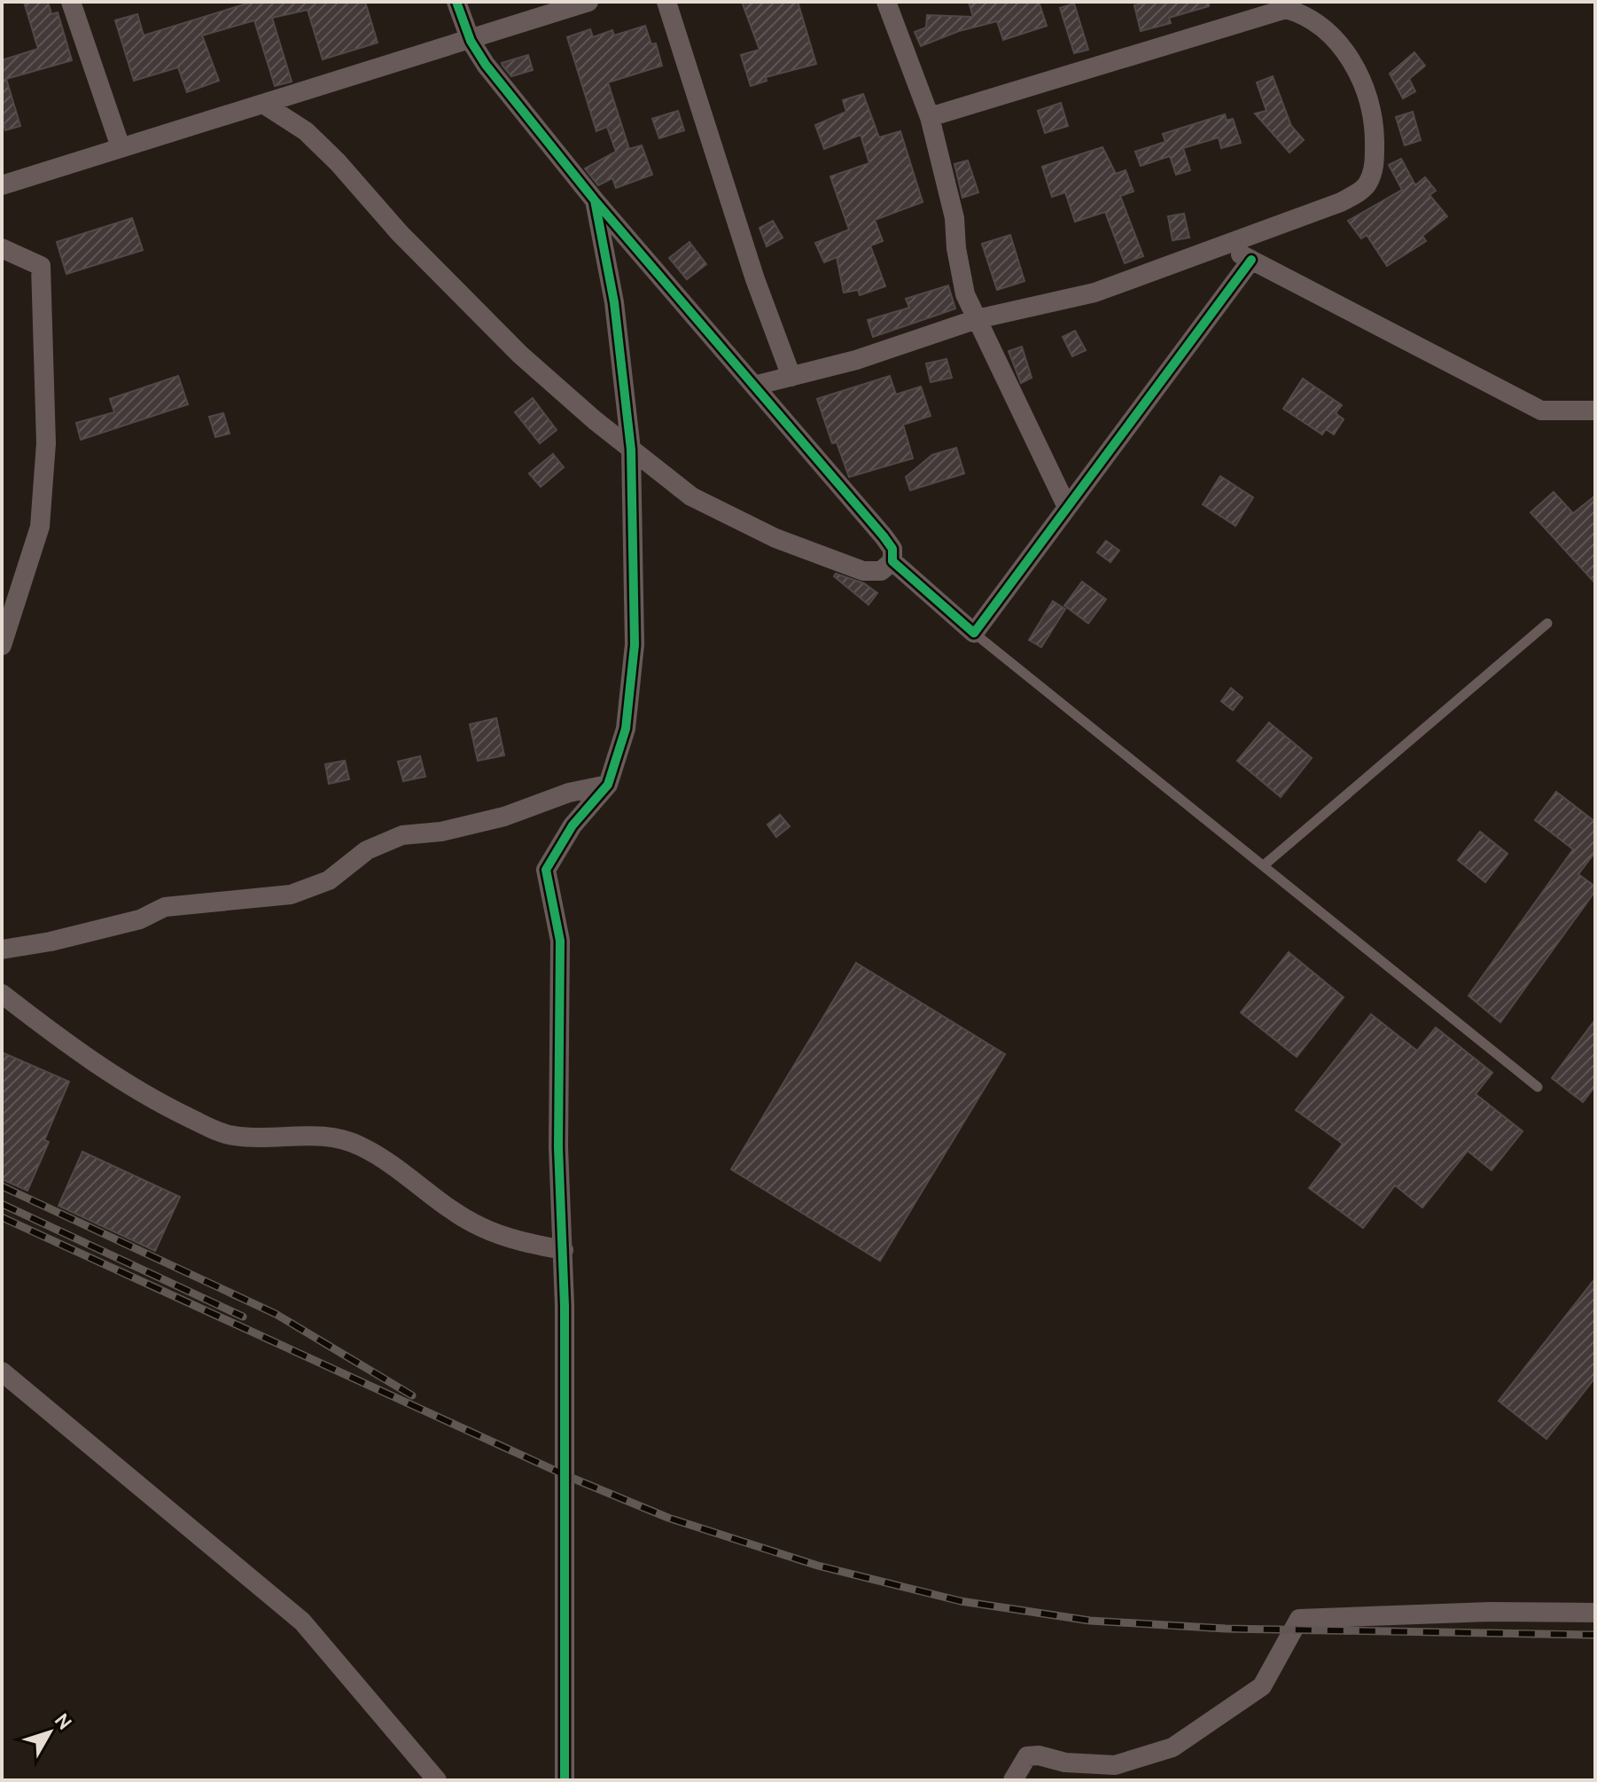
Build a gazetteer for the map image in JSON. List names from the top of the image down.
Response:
{
  "north": "top right"
}
